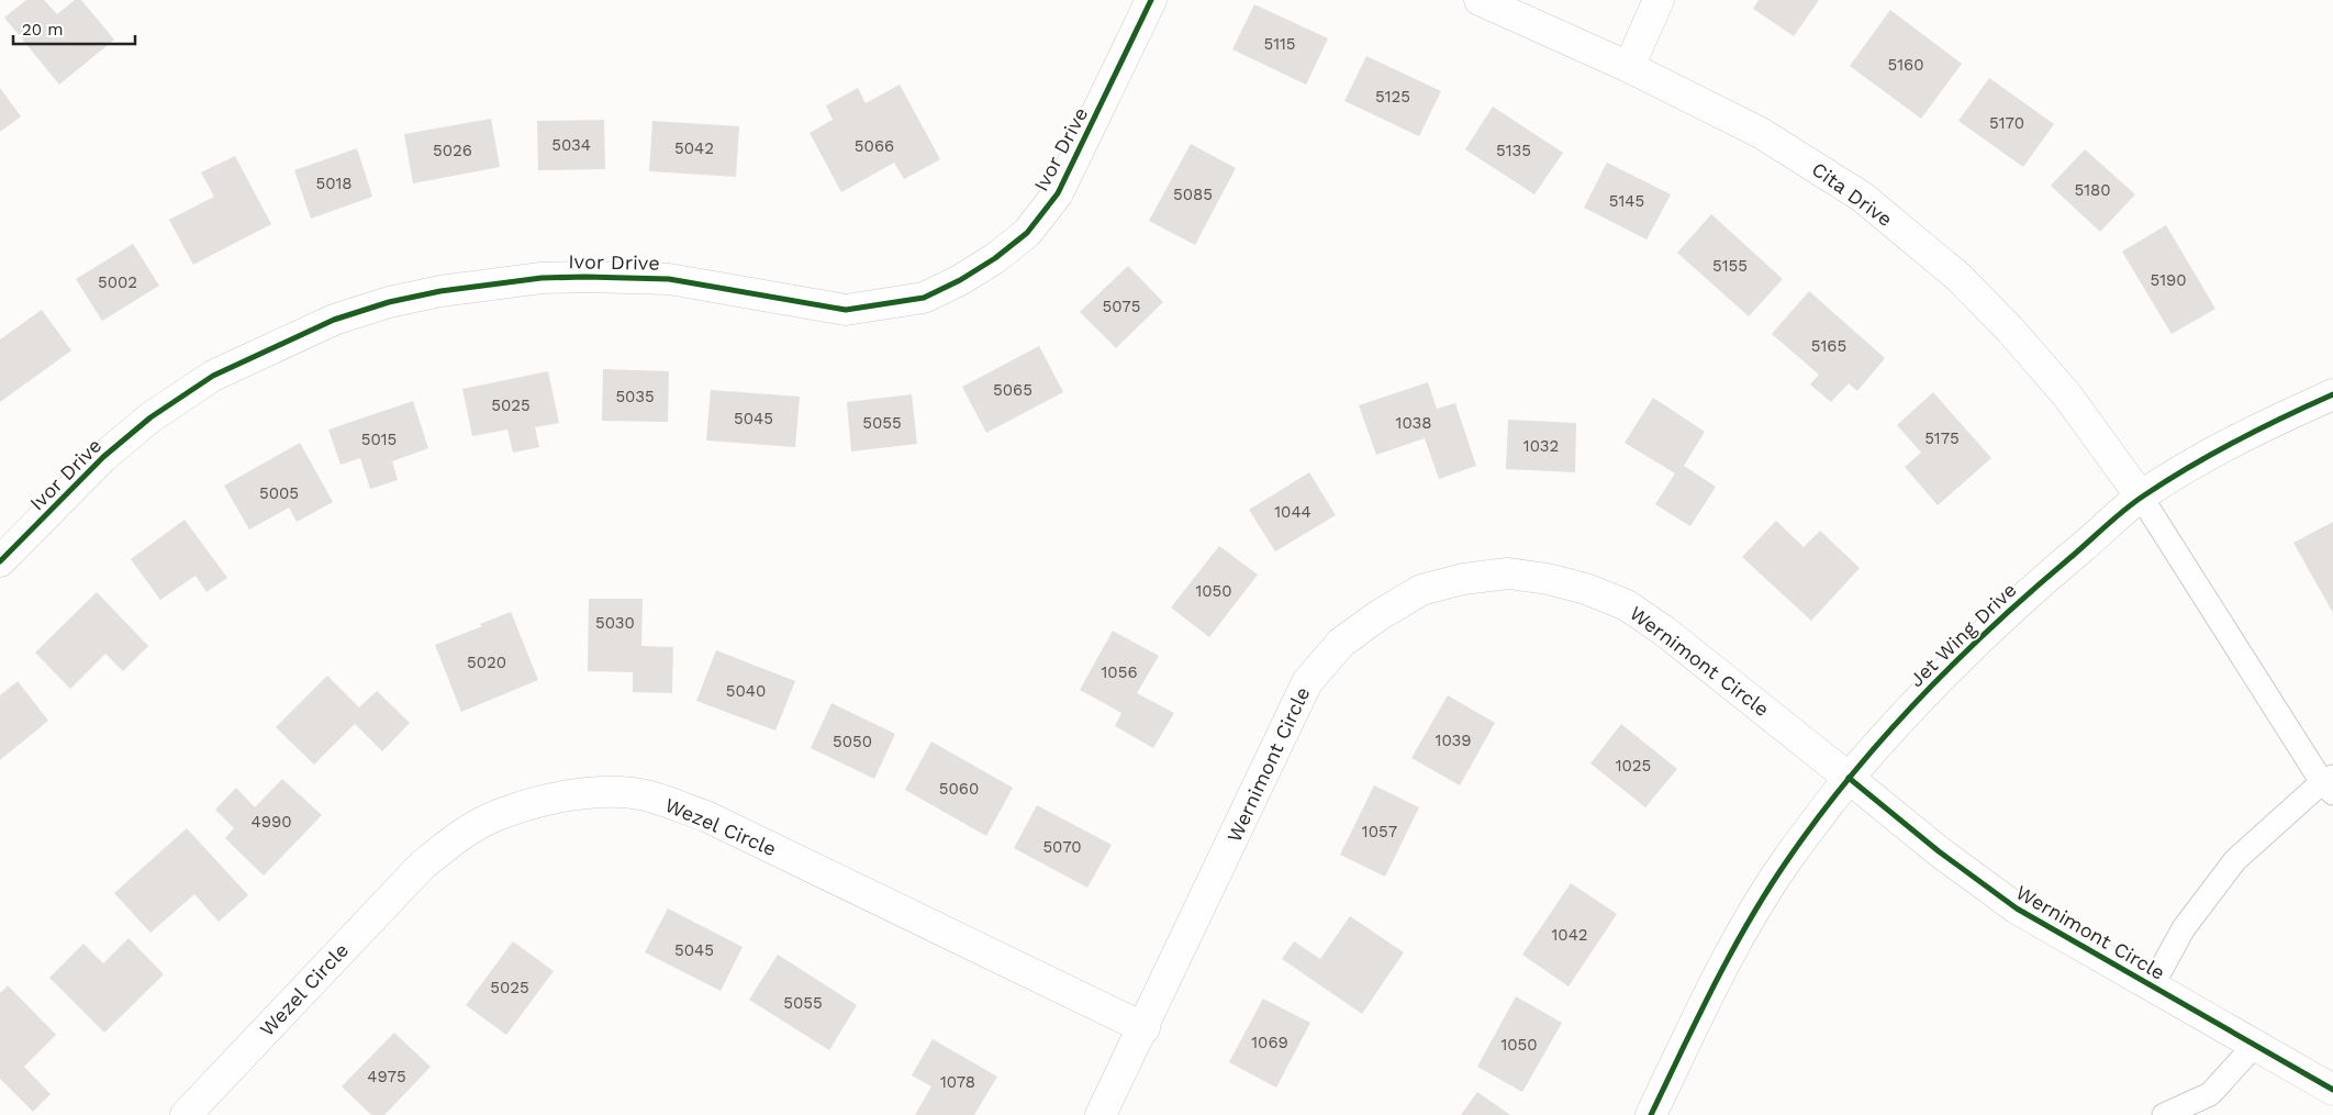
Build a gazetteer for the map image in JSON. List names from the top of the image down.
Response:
{
  "streets": {
    "street": [
      "Ivor Drive",
      "Cita Drive",
      "Jet Wing Drive",
      "Wernimont Circle",
      "Wezel Circle"
    ]
  },
  "crossings": [
    ["Cita Drive", "Jet Wing Drive"],
    ["Jet Wing Drive", "Wernimont Circle"],
    ["Wernimont Circle", "Wezel Circle"]
  ],
  "house_numbers": [
    "5115",
    "5160",
    "5125",
    "5170",
    "5034",
    "5066",
    "5042",
    "5026",
    "5135",
    "5018",
    "5180",
    "5085",
    "5145",
    "5155",
    "5190",
    "5002",
    "5075",
    "5165",
    "5065",
    "5035",
    "5025",
    "5045",
    "5055",
    "1038",
    "5175",
    "5015",
    "1032",
    "5005",
    "1044",
    "1050",
    "5030",
    "5020",
    "1056",
    "5040",
    "1039",
    "5050",
    "1025",
    "5060",
    "4990",
    "1057",
    "5070",
    "1042",
    "5045",
    "5025",
    "5055",
    "1069",
    "1050",
    "4975",
    "1078"
  ],
  "scale_bar": "20 m"
}
